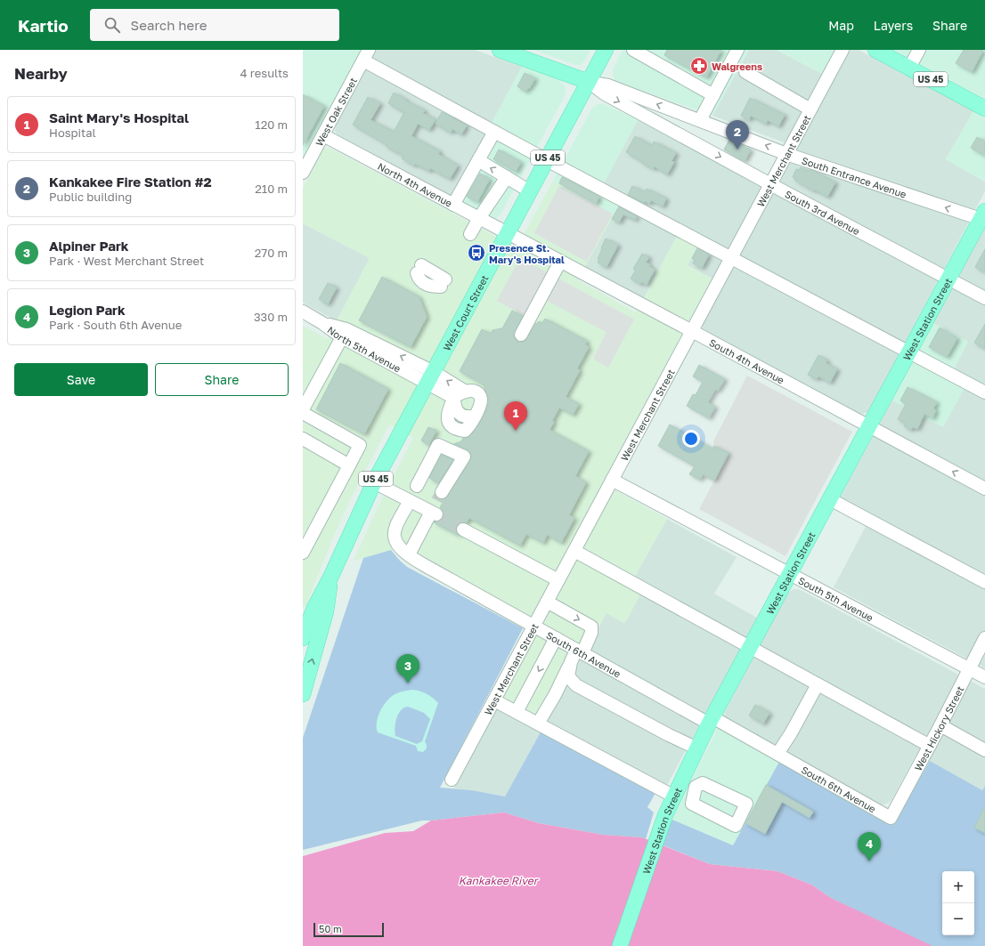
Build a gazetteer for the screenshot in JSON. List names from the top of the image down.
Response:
{
  "streets": {
    "main road": ["US 45", "West Court Street", "West Station Street"],
    "street": [
      "West Oak Street",
      "West Merchant Street",
      "South Entrance Avenue",
      "North 4th Avenue",
      "South 3rd Avenue",
      "North 5th Avenue",
      "South 4th Avenue",
      "South 5th Avenue",
      "South 6th Avenue",
      "West Hickory Street"
    ]
  },
  "crossings": [
    ["West Oak Street", "North 4th Avenue"],
    ["West Merchant Street", "South Entrance Avenue"],
    ["West Merchant Street", "South 3rd Avenue"],
    ["West Merchant Street", "South 4th Avenue"],
    ["West Merchant Street", "South 5th Avenue"],
    ["West Merchant Street", "South 6th Avenue"],
    ["South Entrance Avenue", "South 3rd Avenue"],
    ["South Entrance Avenue", "West Court Street"],
    ["South Entrance Avenue", "West Station Street"],
    ["North 4th Avenue", "West Court Street"],
    ["North 4th Avenue", "South 4th Avenue"],
    ["South 3rd Avenue", "West Court Street"],
    ["South 3rd Avenue", "West Station Street"],
    ["West Court Street", "North 5th Avenue"],
    ["West Court Street", "South 4th Avenue"],
    ["West Station Street", "South 4th Avenue"],
    ["West Station Street", "South 5th Avenue"],
    ["West Station Street", "South 6th Avenue"],
    ["South 5th Avenue", "West Hickory Street"],
    ["South 6th Avenue", "West Hickory Street"]
  ],
  "water": ["Kankakee River"],
  "places": {
    "pharmacy": ["Walgreens"],
    "bus stop": ["Presence St. Mary's Hospital"]
  },
  "scale_bar": "50 m",
  "page": {
    "header": "Kartio",
    "search": "Search here",
    "nav": ["Map", "Layers", "Share"],
    "heading": ["Nearby", "4 results"],
    "list": [
      {
        "mark": "1",
        "name": "Saint Mary's Hospital",
        "note": "Hospital",
        "value": "120 m"
      },
      {
        "mark": "2",
        "name": "Kankakee Fire Station #2",
        "note": "Public building",
        "value": "210 m"
      },
      {
        "mark": "3",
        "name": "Alpiner Park",
        "note": "Park · West Merchant Street",
        "value": "270 m"
      },
      {
        "mark": "4",
        "name": "Legion Park",
        "note": "Park · South 6th Avenue",
        "value": "330 m"
      }
    ],
    "pins": [
      "2",
      "1",
      "3",
      "4"
    ],
    "buttons": ["Save", "Share"],
    "map_buttons": ["+", "−"],
    "scale": "50 m"
  }
}
